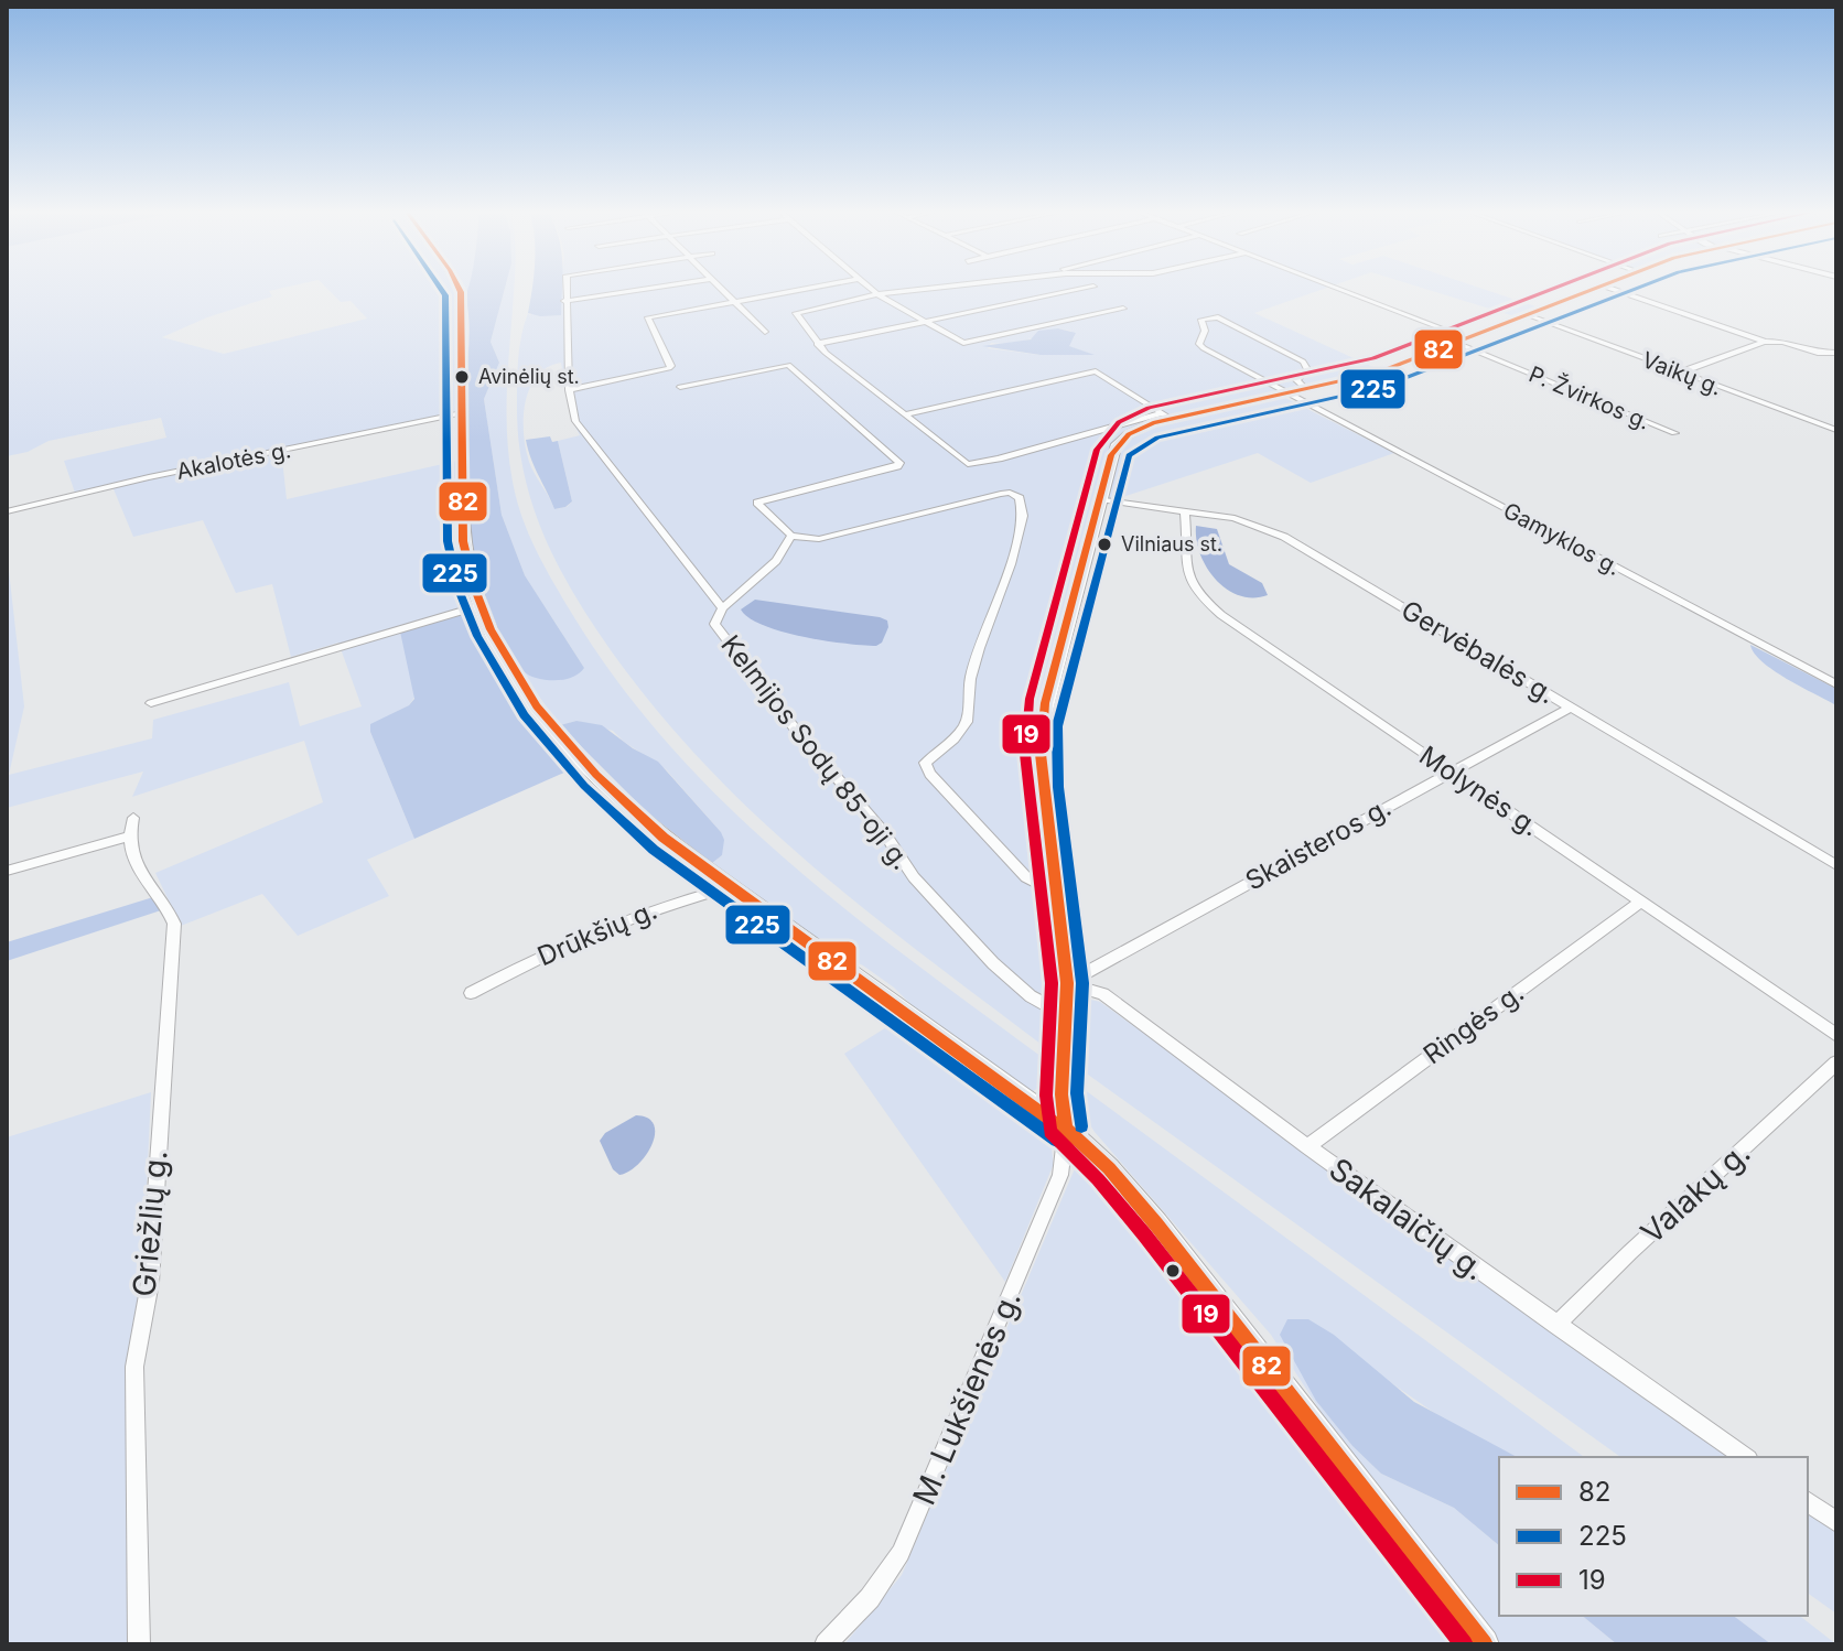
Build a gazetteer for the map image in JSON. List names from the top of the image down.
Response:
{
  "streets": {
    "street": [
      "Vaikų g.",
      "P. Žvirkos g.",
      "Akalotės g.",
      "Gamyklos g.",
      "Gervėbalės g.",
      "Kelmijos Sodų 85-oji g.",
      "Molynės g.",
      "Skaisteros g.",
      "Drūkšių g.",
      "Ringės g.",
      "Valakų g.",
      "Sakalaičių g.",
      "Griežlių g.",
      "M. Lukšienės g."
    ]
  },
  "crossings": [
    ["Gervėbalės g.", "Molynės g."],
    ["Gervėbalės g.", "Skaisteros g."],
    ["Molynės g.", "Skaisteros g."],
    ["Molynės g.", "Ringės g."],
    ["Skaisteros g.", "Sakalaičių g."],
    ["Ringės g.", "Sakalaičių g."],
    ["Valakų g.", "Sakalaičių g."]
  ],
  "places": ["Avinėlių st.", "Vilniaus st."],
  "lines": ["transit line 82", "transit line 225", "transit line 19"],
  "legend": ["82", "225", "19"]
}
